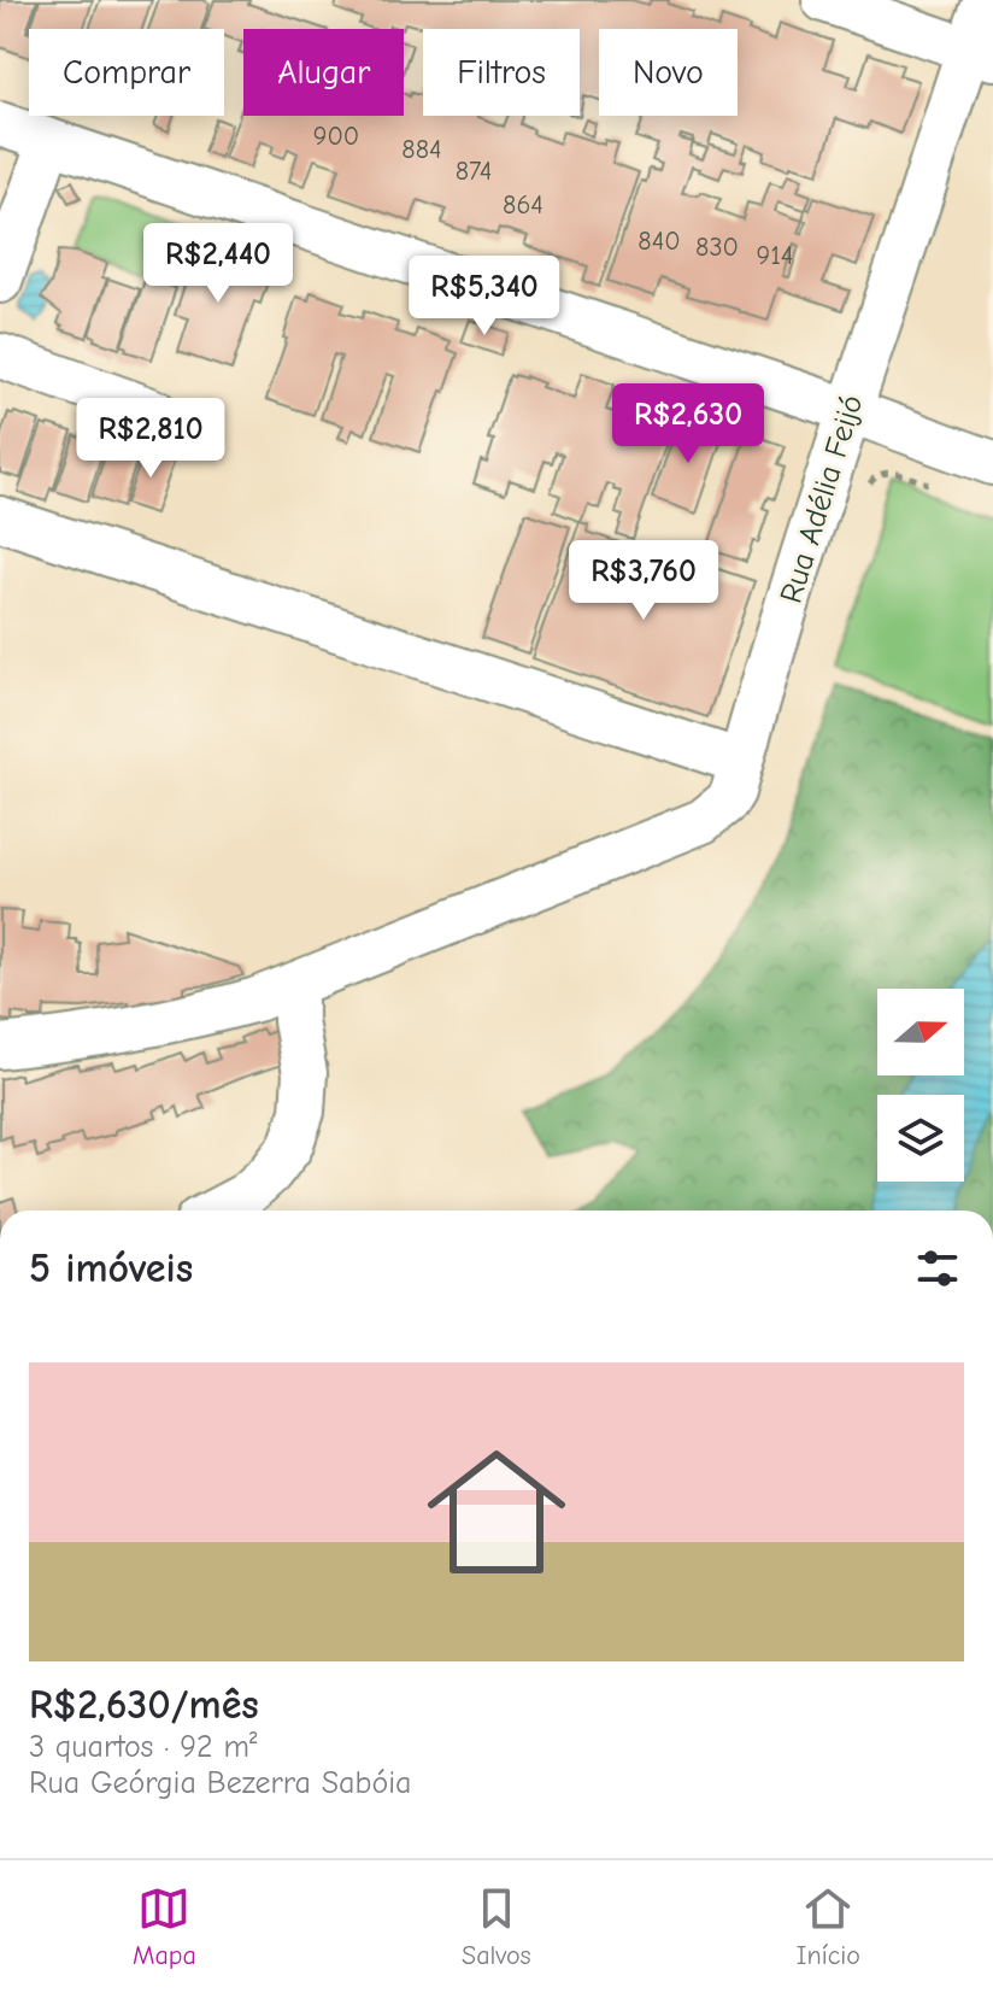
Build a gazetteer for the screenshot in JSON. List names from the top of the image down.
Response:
{
  "streets": {
    "street": ["Rua Adélia Feijó"]
  },
  "house_numbers": [
    "900",
    "884",
    "874",
    "864",
    "840",
    "830",
    "914"
  ],
  "north": "right",
  "page": {
    "chip": [
      "Comprar",
      "Alugar",
      "Filtros",
      "Novo"
    ],
    "price": [
      "R$2,440",
      "R$5,340",
      "R$2,630",
      "R$2,810",
      "R$3,760"
    ],
    "heading": "5 imóveis",
    "list": [
      {
        "name": "R$2,630/mês",
        "note": "3 quartos · 92 m² · Rua Geórgia Bezerra Sabóia"
      }
    ],
    "tabs": ["Mapa", "Salvos", "Início"]
  }
}
